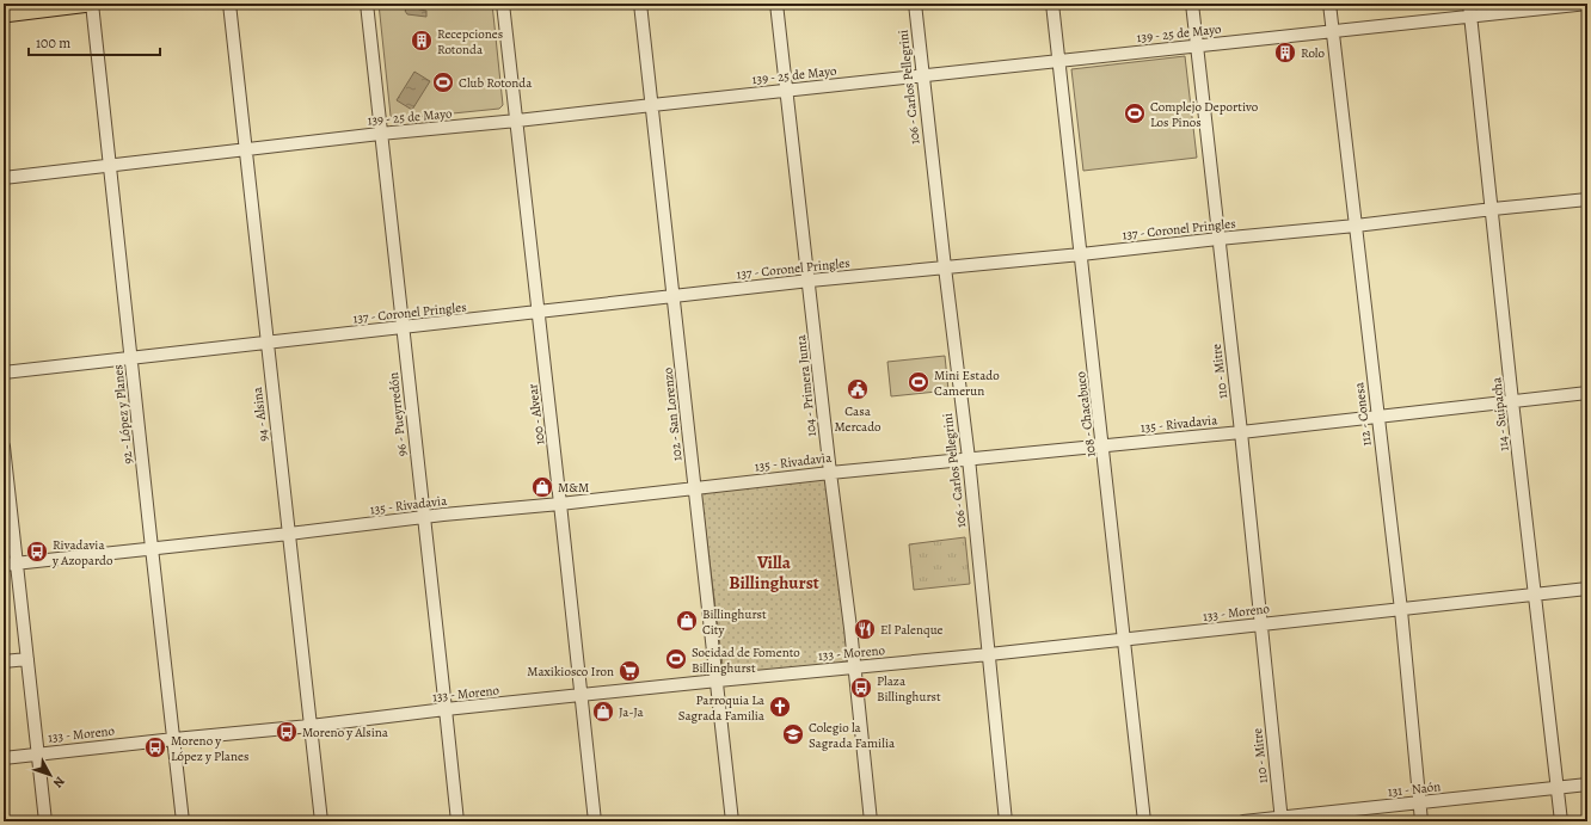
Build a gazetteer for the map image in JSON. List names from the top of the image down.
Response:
{
  "streets": {
    "street": [
      "139 - 25 de Mayo",
      "106 - Carlos Pellegrini",
      "137 - Coronel Pringles",
      "110 - Mitre",
      "104 - Primera Junta",
      "92 - López y Planes",
      "94 - Alsina",
      "96 - Pueyrredón",
      "100 - Alvear",
      "102 - San Lorenzo",
      "108 - Chacabuco",
      "112 - Conesa",
      "114 - Suipacha",
      "135 - Rivadavia",
      "133 - Moreno",
      "131 - Naón"
    ]
  },
  "crossings": [
    ["139 - 25 de Mayo", "106 - Carlos Pellegrini"],
    ["139 - 25 de Mayo", "110 - Mitre"],
    ["139 - 25 de Mayo", "104 - Primera Junta"],
    ["139 - 25 de Mayo", "92 - López y Planes"],
    ["139 - 25 de Mayo", "94 - Alsina"],
    ["139 - 25 de Mayo", "96 - Pueyrredón"],
    ["139 - 25 de Mayo", "100 - Alvear"],
    ["139 - 25 de Mayo", "102 - San Lorenzo"],
    ["139 - 25 de Mayo", "108 - Chacabuco"],
    ["139 - 25 de Mayo", "112 - Conesa"],
    ["139 - 25 de Mayo", "114 - Suipacha"],
    ["106 - Carlos Pellegrini", "137 - Coronel Pringles"],
    ["106 - Carlos Pellegrini", "135 - Rivadavia"],
    ["106 - Carlos Pellegrini", "133 - Moreno"],
    ["137 - Coronel Pringles", "110 - Mitre"],
    ["137 - Coronel Pringles", "104 - Primera Junta"],
    ["137 - Coronel Pringles", "92 - López y Planes"],
    ["137 - Coronel Pringles", "94 - Alsina"],
    ["137 - Coronel Pringles", "96 - Pueyrredón"],
    ["137 - Coronel Pringles", "100 - Alvear"],
    ["137 - Coronel Pringles", "102 - San Lorenzo"],
    ["137 - Coronel Pringles", "108 - Chacabuco"],
    ["137 - Coronel Pringles", "112 - Conesa"],
    ["137 - Coronel Pringles", "114 - Suipacha"],
    ["110 - Mitre", "135 - Rivadavia"],
    ["110 - Mitre", "133 - Moreno"],
    ["110 - Mitre", "131 - Naón"],
    ["104 - Primera Junta", "135 - Rivadavia"],
    ["104 - Primera Junta", "133 - Moreno"],
    ["92 - López y Planes", "135 - Rivadavia"],
    ["92 - López y Planes", "133 - Moreno"],
    ["94 - Alsina", "135 - Rivadavia"],
    ["94 - Alsina", "133 - Moreno"],
    ["96 - Pueyrredón", "135 - Rivadavia"],
    ["96 - Pueyrredón", "133 - Moreno"],
    ["100 - Alvear", "135 - Rivadavia"],
    ["100 - Alvear", "133 - Moreno"],
    ["102 - San Lorenzo", "135 - Rivadavia"],
    ["102 - San Lorenzo", "133 - Moreno"],
    ["108 - Chacabuco", "135 - Rivadavia"],
    ["108 - Chacabuco", "133 - Moreno"],
    ["112 - Conesa", "135 - Rivadavia"],
    ["112 - Conesa", "133 - Moreno"],
    ["112 - Conesa", "131 - Naón"],
    ["114 - Suipacha", "135 - Rivadavia"],
    ["114 - Suipacha", "133 - Moreno"],
    ["114 - Suipacha", "131 - Naón"]
  ],
  "districts": ["Villa Billinghurst"],
  "places": {
    "building": ["Recepciones Rotonda", "Rolo"],
    "sports": [
      "Club Rotonda",
      "Complejo Deportivo Los Pinos",
      "Mini Estado Camerun",
      "Socidad de Fomento Billinghurst"
    ],
    "public building": ["Casa Mercado"],
    "shop": ["M&M", "Billinghurst City", "Ja-Ja"],
    "bus stop": [
      "Rivadavia y Azopardo",
      "Plaza Billinghurst",
      "Moreno y Alsina",
      "Moreno y López y Planes"
    ],
    "restaurant": ["El Palenque"],
    "supermarket": ["Maxikiosco Iron"],
    "church": ["Parroquia La Sagrada Familia"],
    "school or university": ["Colegio la Sagrada Familia"]
  },
  "scale_bar": "100 m",
  "north": "bottom right"
}
